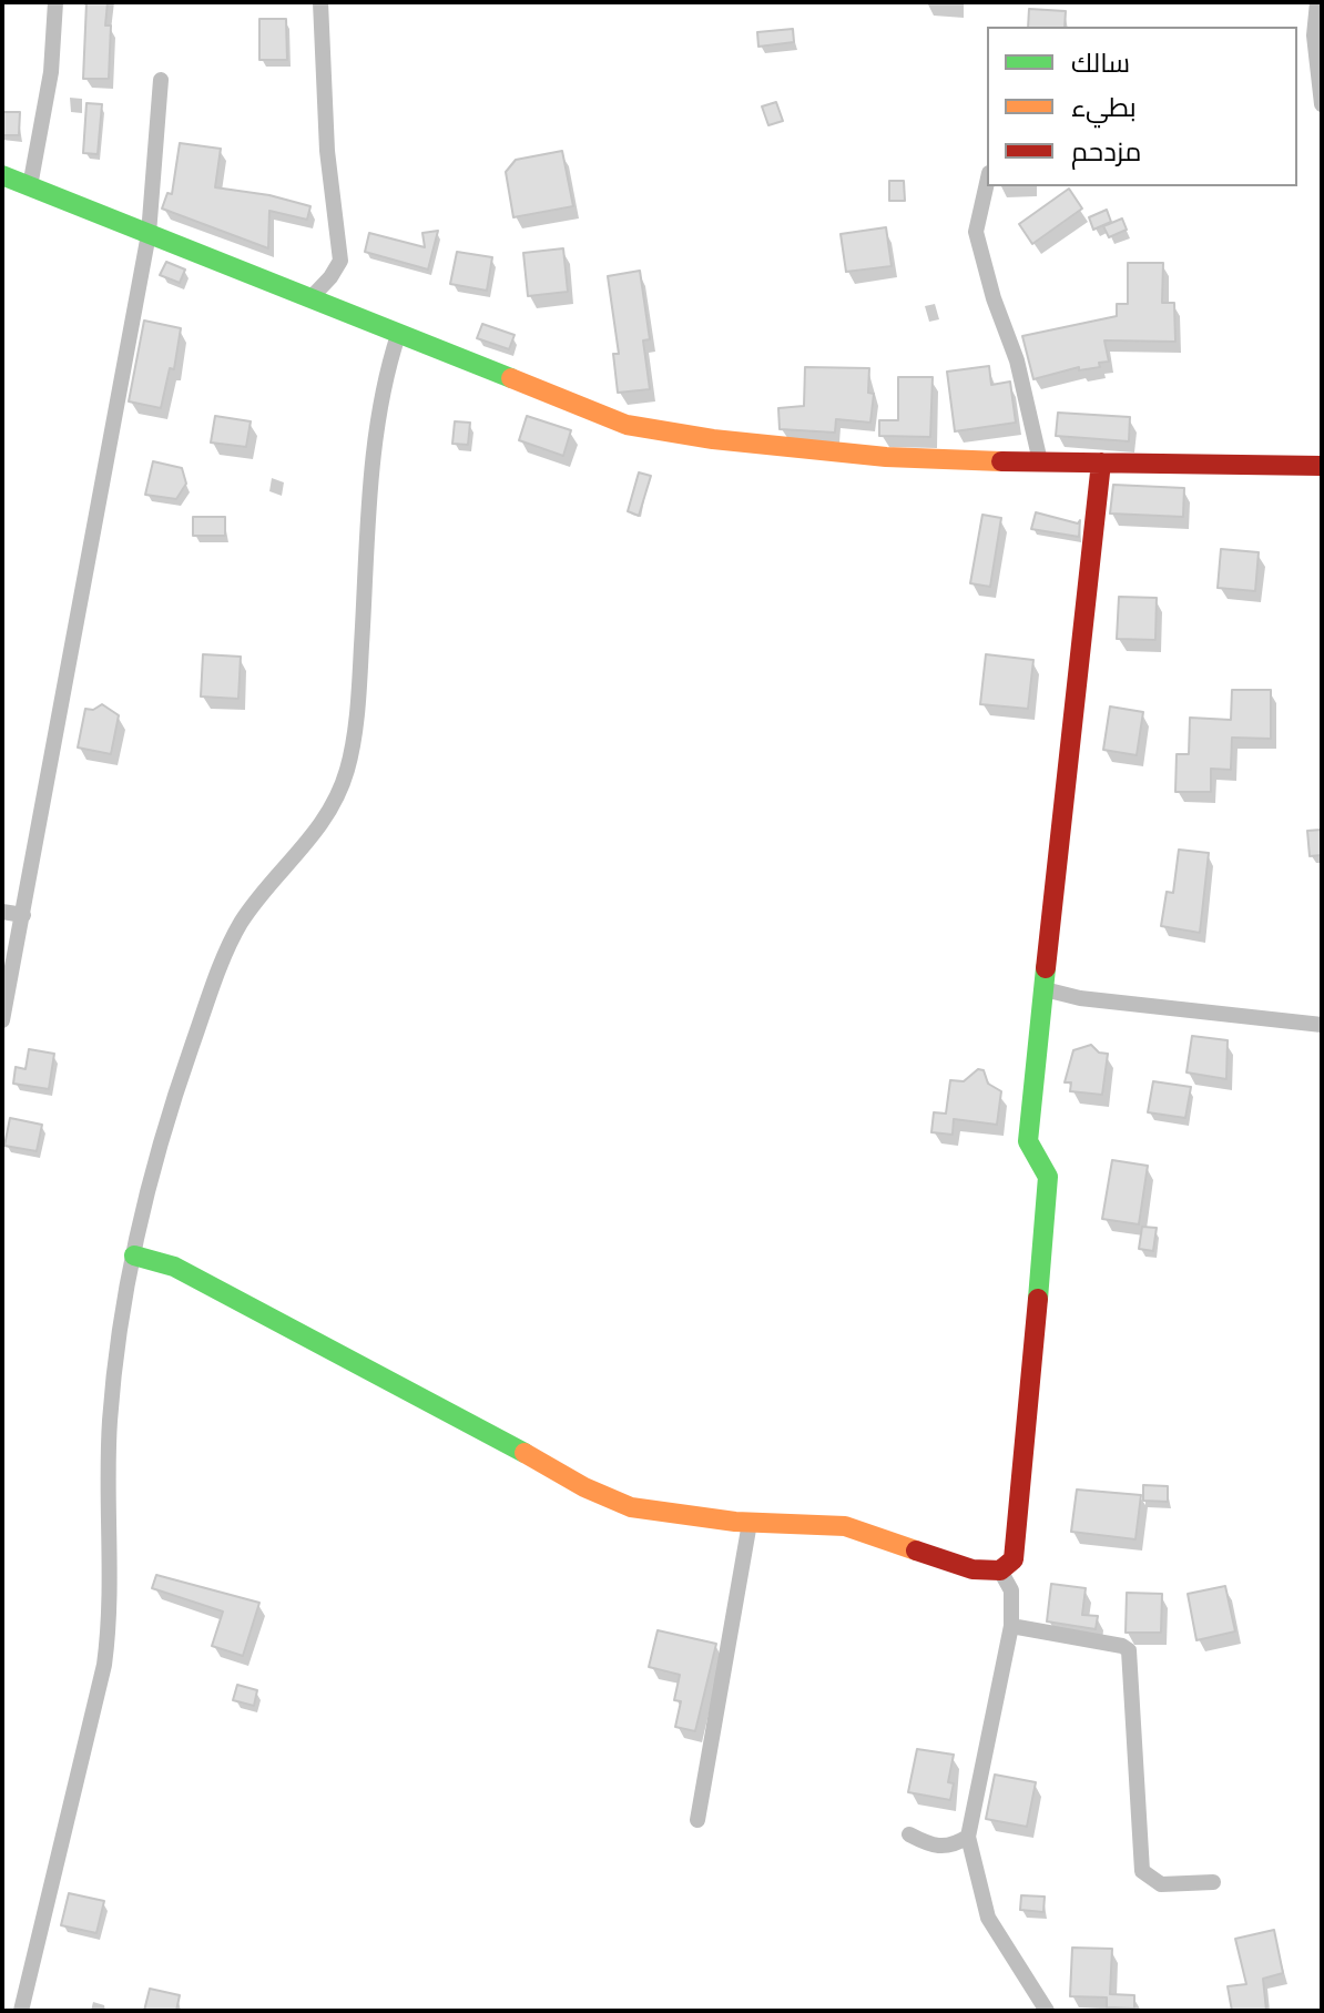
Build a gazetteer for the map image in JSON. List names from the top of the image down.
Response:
{
  "legend": ["سالك", "بطيء", "مزدحم"]
}
